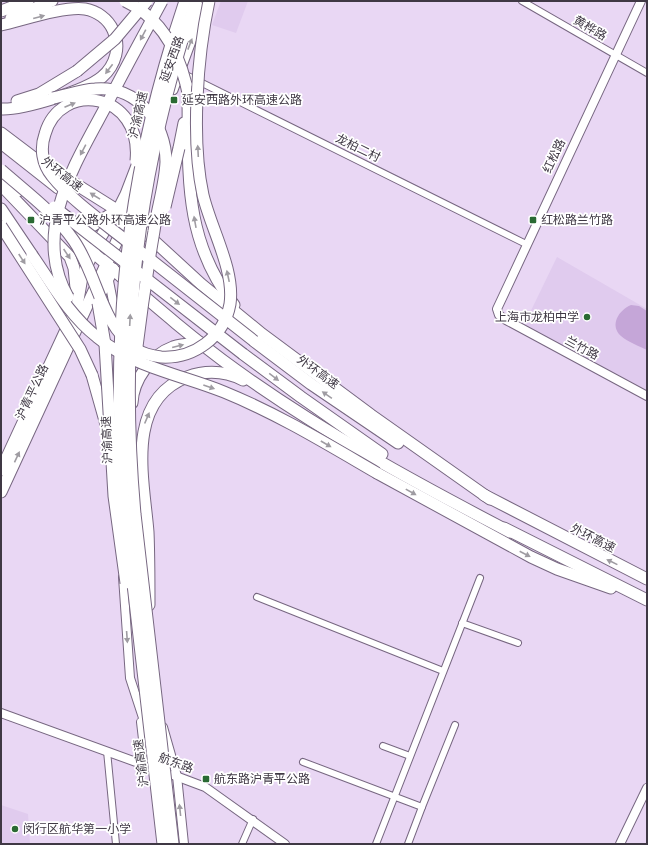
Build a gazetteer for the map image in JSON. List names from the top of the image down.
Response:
{
  "streets": {
    "highway": ["沪渝高速", "外环高速", "沪青平公路"],
    "main road": ["延安西路"],
    "street": [
      "黄桦路",
      "龙柏二村",
      "红松路",
      "兰竹路",
      "航东路"
    ]
  },
  "crossings": [
    ["黄桦路", "红松路"],
    ["延安西路", "龙柏二村"],
    ["延安西路", "沪青平公路"],
    ["龙柏二村", "红松路"],
    ["红松路", "兰竹路"]
  ],
  "places": {
    "transit": [
      "延安西路外环高速公路",
      "沪青平公路外环高速公路",
      "红松路兰竹路",
      "航东路沪青平公路"
    ],
    "other": ["上海市龙柏中学", "闵行区航华第一小学"]
  }
}
